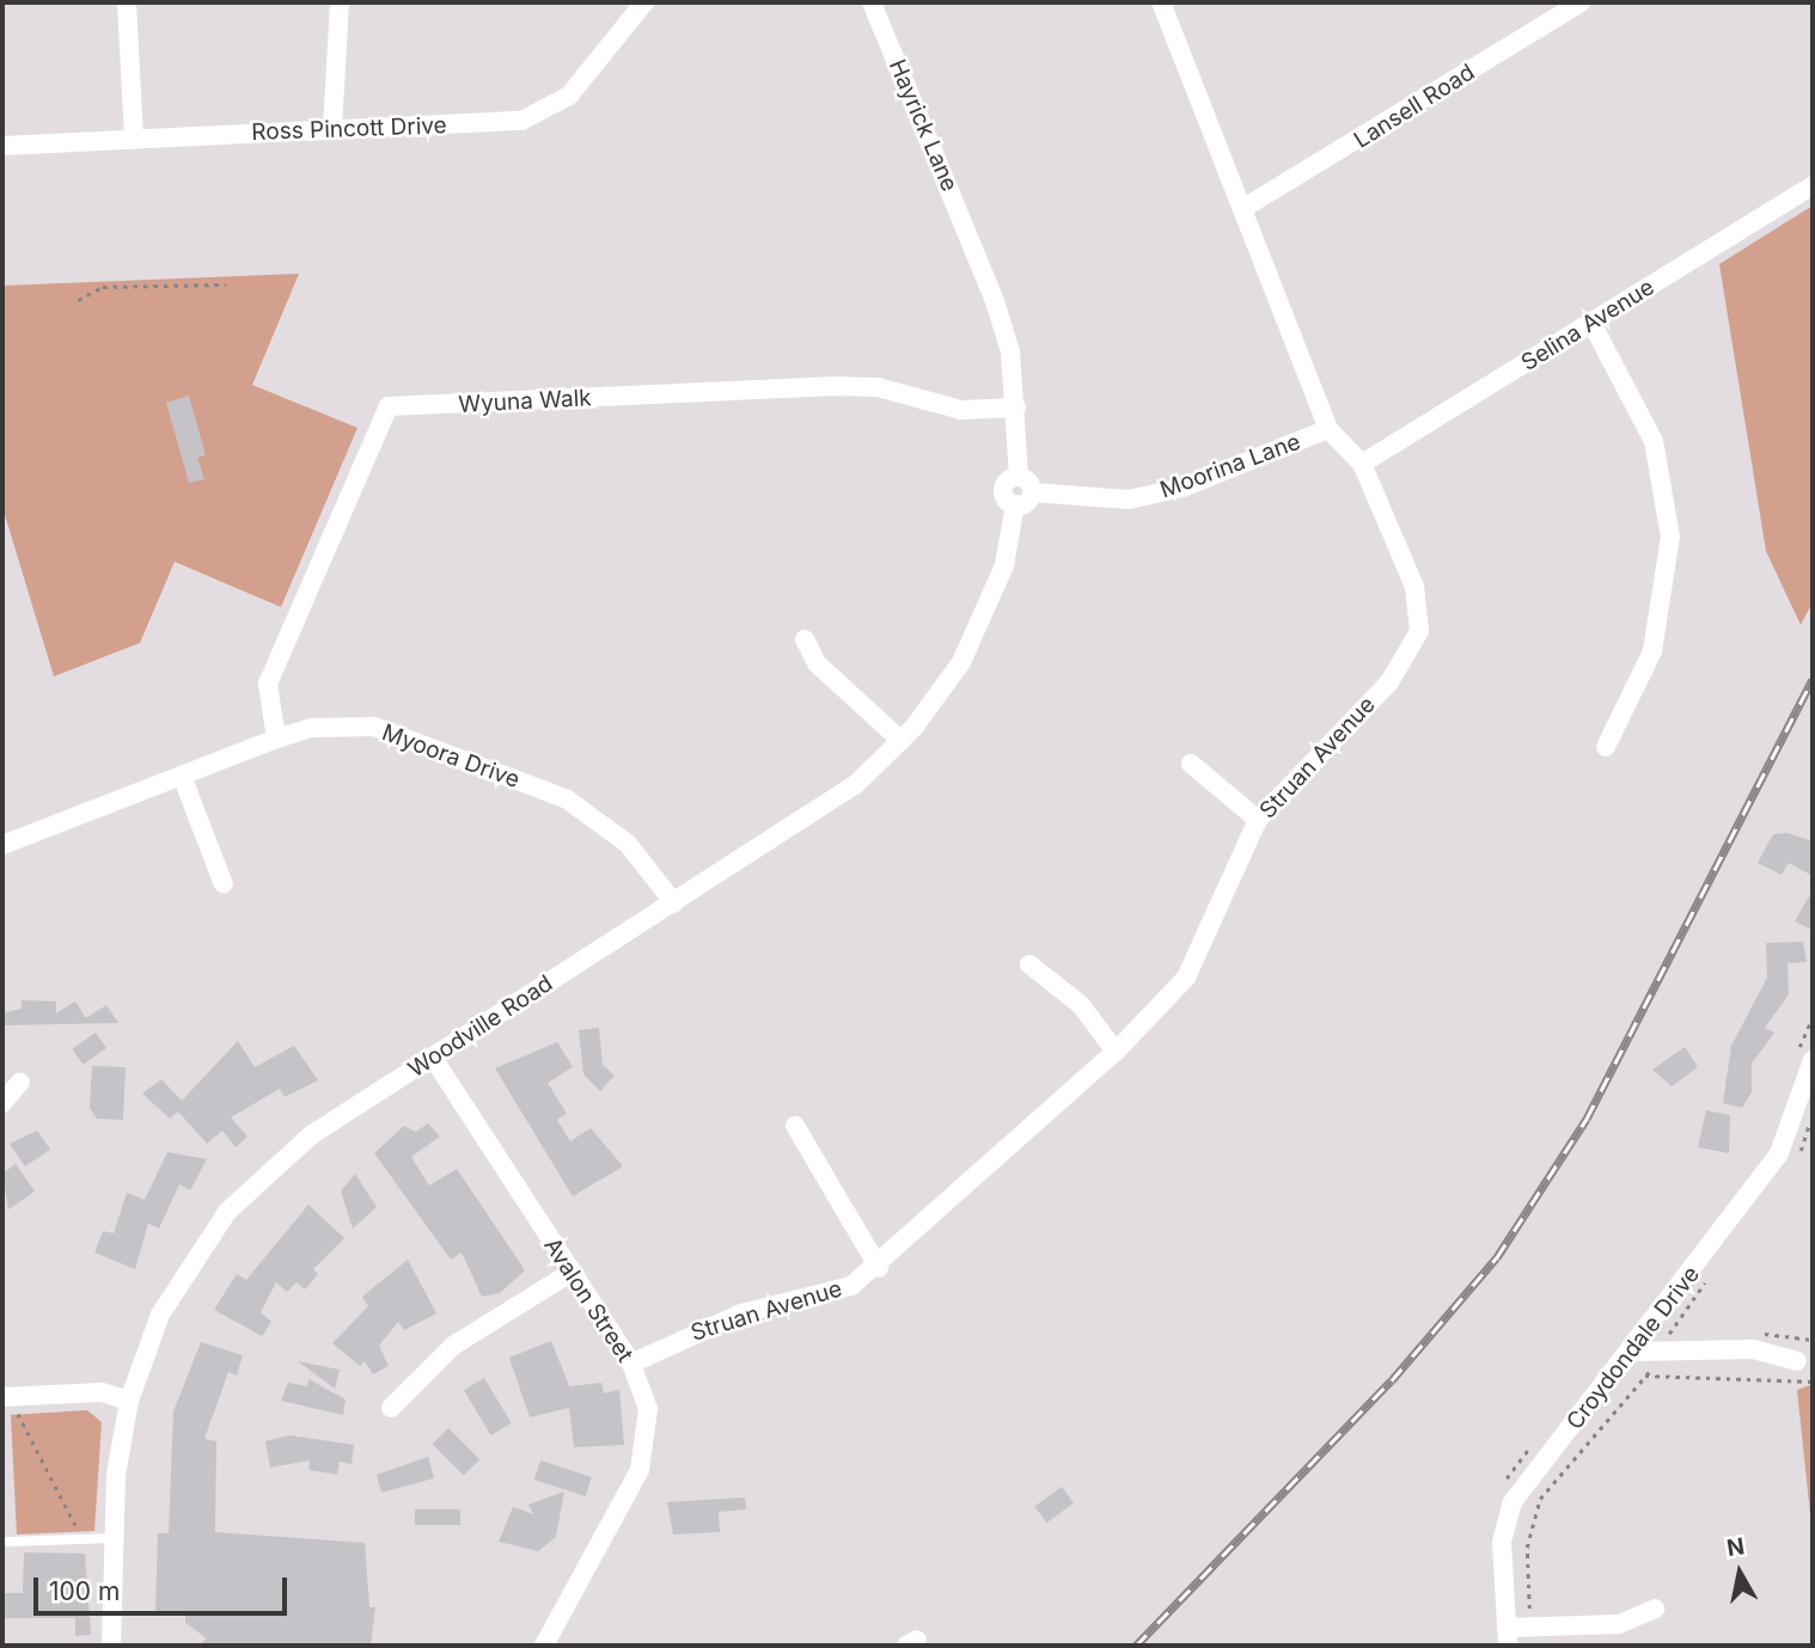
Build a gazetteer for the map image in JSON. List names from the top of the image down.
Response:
{
  "streets": {
    "street": [
      "Lansell Road",
      "Hayrick Lane",
      "Ross Pincott Drive",
      "Selina Avenue",
      "Wyuna Walk",
      "Moorina Lane",
      "Myoora Drive",
      "Struan Avenue",
      "Woodville Road",
      "Avalon Street",
      "Croydondale Drive"
    ]
  },
  "crossings": [
    ["Lansell Road", "Struan Avenue"],
    ["Hayrick Lane", "Wyuna Walk"],
    ["Selina Avenue", "Struan Avenue"],
    ["Wyuna Walk", "Myoora Drive"],
    ["Moorina Lane", "Struan Avenue"],
    ["Myoora Drive", "Woodville Road"],
    ["Struan Avenue", "Avalon Street"],
    ["Woodville Road", "Avalon Street"]
  ],
  "scale_bar": "100 m",
  "north": "top"
}
